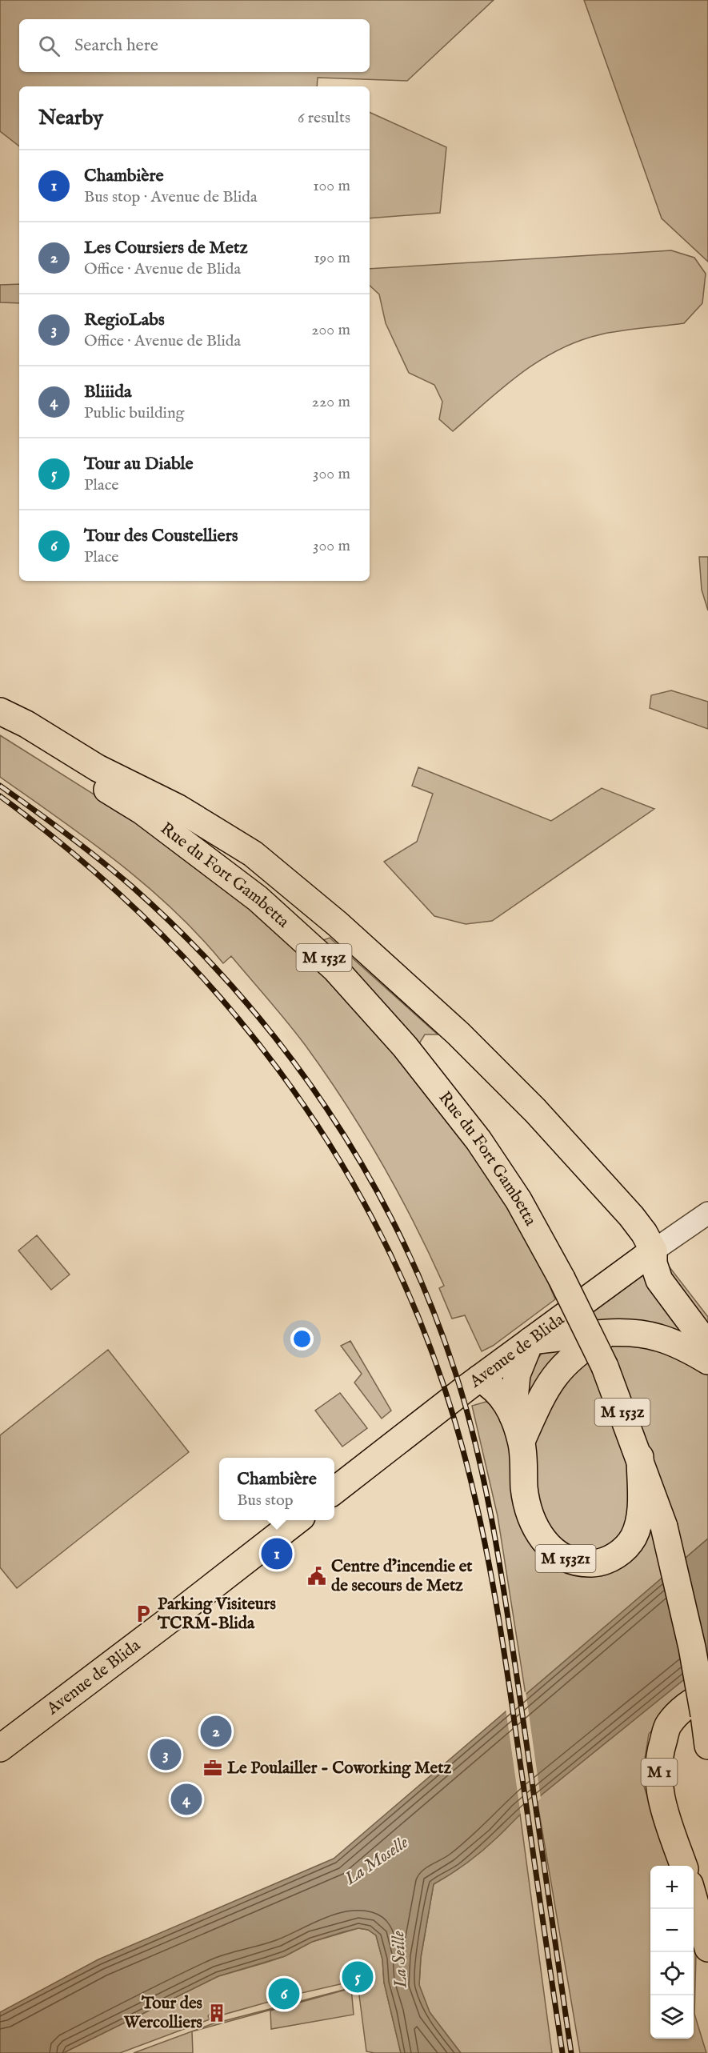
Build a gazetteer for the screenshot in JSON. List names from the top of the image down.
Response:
{
  "streets": {
    "main road": [
      "Rue du Fort Gambetta",
      "M 153z",
      "Avenue de Blida",
      "M 153z1",
      "M 1"
    ]
  },
  "crossings": [
    ["Rue du Fort Gambetta", "M 153z"],
    ["Rue du Fort Gambetta", "M 153z1"],
    ["M 153z", "M 153z1"],
    ["M 153z", "M 1"],
    ["Avenue de Blida", "M 153z1"]
  ],
  "water": ["La Moselle", "La Seille"],
  "places": {
    "public building": ["Centre d’incendie et de secours de Metz"],
    "parking": ["Parking Visiteurs TCRM-Blida"],
    "office": ["Le Poulailler - Coworking Metz"],
    "building": ["Tour des Wercolliers"]
  },
  "page": {
    "search": "Search here",
    "heading": ["Nearby", "6 results"],
    "list": [
      {
        "mark": "1",
        "name": "Chambière",
        "note": "Bus stop · Avenue de Blida",
        "value": "100 m"
      },
      {
        "mark": "2",
        "name": "Les Coursiers de Metz",
        "note": "Office · Avenue de Blida",
        "value": "190 m"
      },
      {
        "mark": "3",
        "name": "RegioLabs",
        "note": "Office · Avenue de Blida",
        "value": "200 m"
      },
      {
        "mark": "4",
        "name": "Bliiida",
        "note": "Public building",
        "value": "220 m"
      },
      {
        "mark": "5",
        "name": "Tour au Diable",
        "note": "Place",
        "value": "300 m"
      },
      {
        "mark": "6",
        "name": "Tour des Coustelliers",
        "note": "Place",
        "value": "300 m"
      }
    ],
    "popup": ["Chambière", "Bus stop"],
    "pins": [
      "1",
      "2",
      "3",
      "4",
      "5",
      "6"
    ],
    "map_buttons": ["+", "−"]
  }
}
